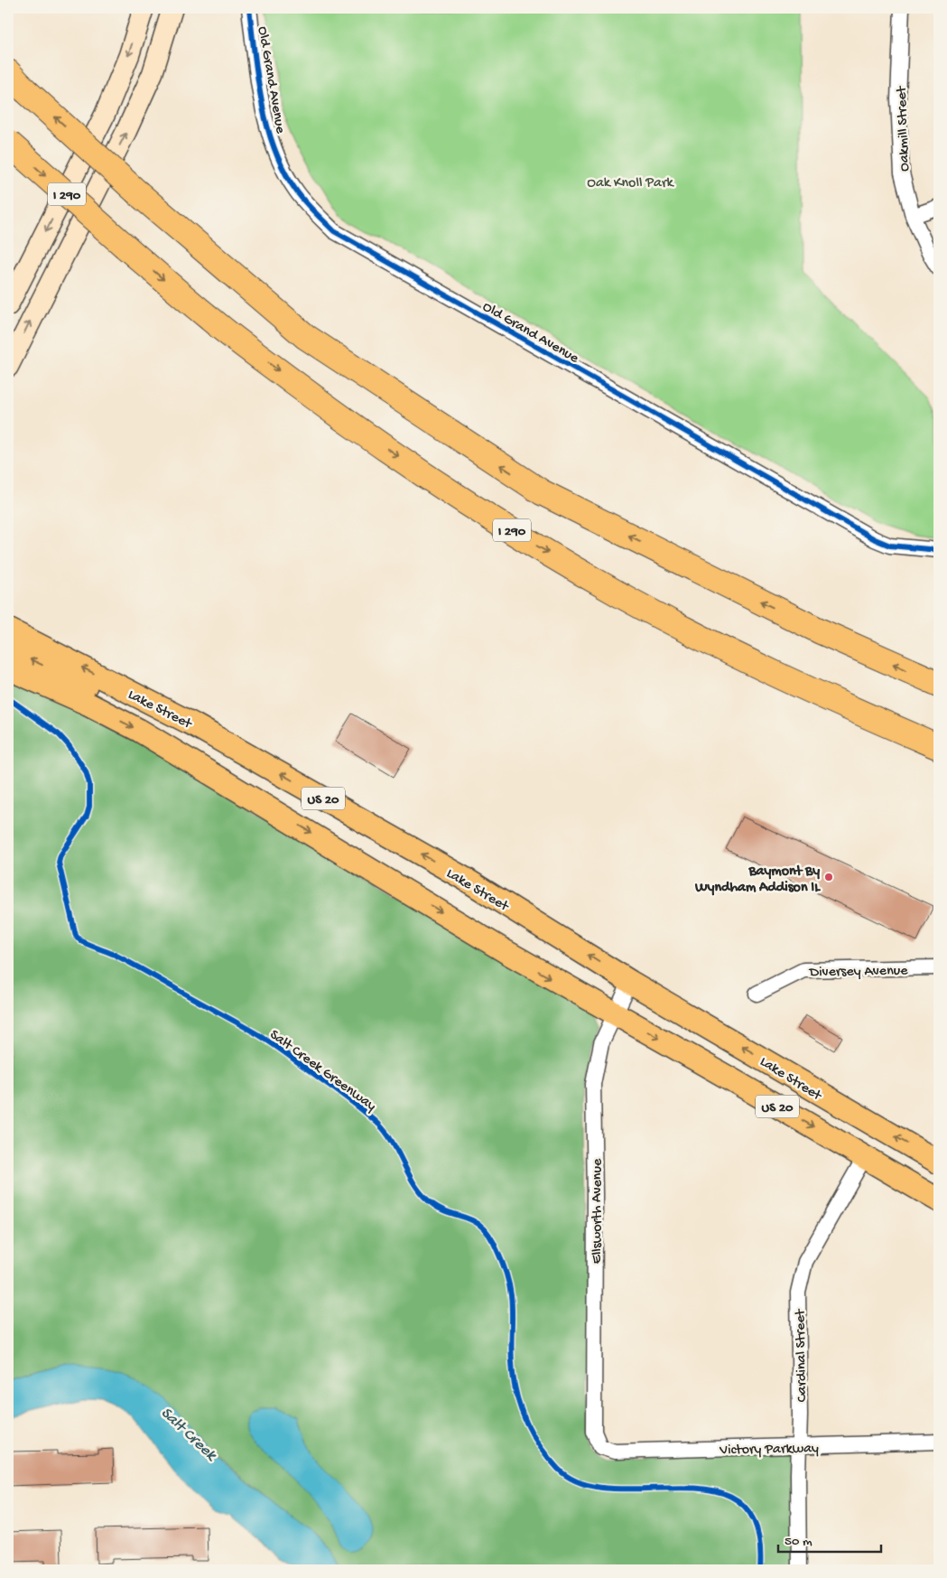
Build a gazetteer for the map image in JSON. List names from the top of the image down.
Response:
{
  "streets": {
    "highway": ["I 290"],
    "main road": ["Lake Street", "US 20"],
    "street": [
      "Old Grand Avenue",
      "Oakmill Street",
      "Diversey Avenue",
      "Ellsworth Avenue",
      "Cardinal Street",
      "Victory Parkway"
    ],
    "cycle path": ["Salt Creek Greenway"]
  },
  "crossings": [
    ["Lake Street", "Ellsworth Avenue"],
    ["Lake Street", "Cardinal Street"],
    ["Ellsworth Avenue", "Victory Parkway"],
    ["Cardinal Street", "Victory Parkway"]
  ],
  "water": ["Salt Creek"],
  "parks": ["Oak Knoll Park"],
  "places": ["Baymont By Wyndham Addison IL"],
  "scale_bar": "50 m"
}
